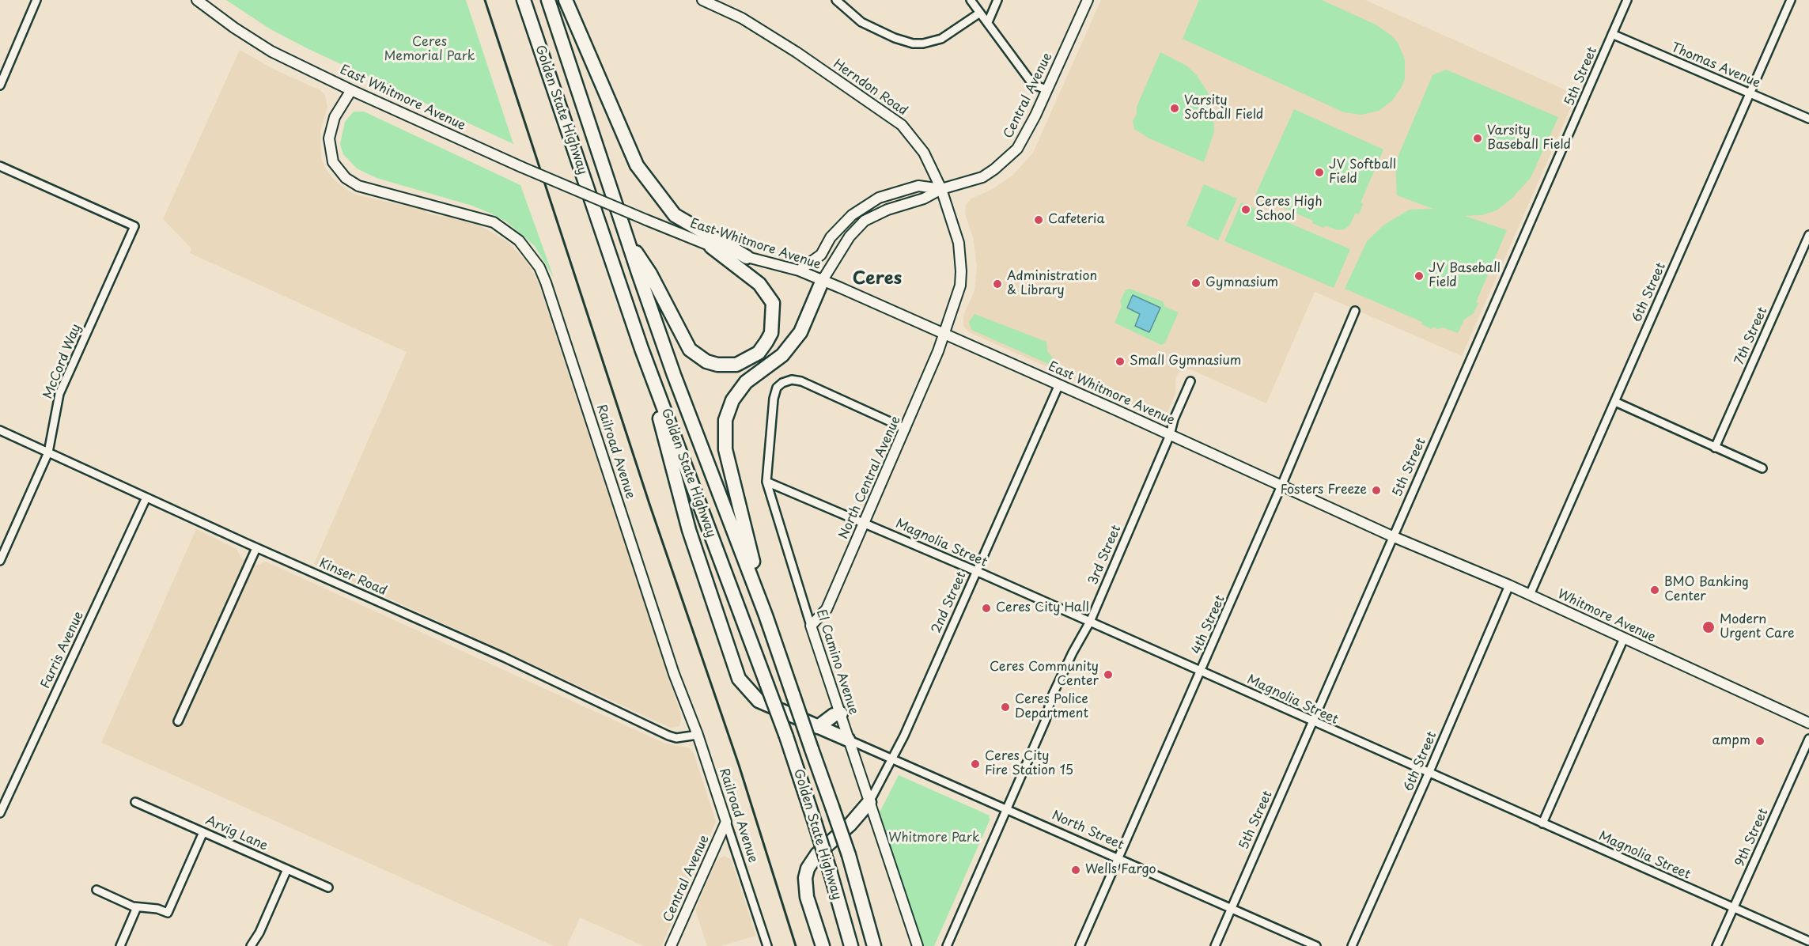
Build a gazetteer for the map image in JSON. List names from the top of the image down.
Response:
{
  "streets": {
    "highway": ["Golden State Highway"],
    "main road": [
      "Herndon Road",
      "Central Avenue",
      "East Whitmore Avenue",
      "Railroad Avenue",
      "North Central Avenue",
      "Whitmore Avenue",
      "El Camino Avenue"
    ],
    "street": [
      "Thomas Avenue",
      "5th Street",
      "6th Street",
      "7th Street",
      "McCord Way",
      "Magnolia Street",
      "3rd Street",
      "Kinser Road",
      "2nd Street",
      "4th Street",
      "Farris Avenue",
      "North Street",
      "Arvig Lane",
      "9th Street"
    ]
  },
  "crossings": [
    ["Thomas Avenue", "5th Street"],
    ["Thomas Avenue", "6th Street"],
    ["5th Street", "East Whitmore Avenue"],
    ["5th Street", "Magnolia Street"],
    ["5th Street", "Whitmore Avenue"],
    ["5th Street", "North Street"],
    ["Herndon Road", "Central Avenue"],
    ["Herndon Road", "East Whitmore Avenue"],
    ["Herndon Road", "North Central Avenue"],
    ["Central Avenue", "Railroad Avenue"],
    ["East Whitmore Avenue", "Railroad Avenue"],
    ["East Whitmore Avenue", "North Central Avenue"],
    ["East Whitmore Avenue", "3rd Street"],
    ["East Whitmore Avenue", "2nd Street"],
    ["East Whitmore Avenue", "Whitmore Avenue"],
    ["East Whitmore Avenue", "4th Street"],
    ["6th Street", "Magnolia Street"],
    ["6th Street", "Whitmore Avenue"],
    ["McCord Way", "Kinser Road"],
    ["Railroad Avenue", "Kinser Road"],
    ["North Central Avenue", "Magnolia Street"],
    ["North Central Avenue", "El Camino Avenue"],
    ["Magnolia Street", "3rd Street"],
    ["Magnolia Street", "2nd Street"],
    ["Magnolia Street", "4th Street"],
    ["Magnolia Street", "El Camino Avenue"],
    ["Magnolia Street", "9th Street"],
    ["3rd Street", "North Street"],
    ["Kinser Road", "Farris Avenue"],
    ["2nd Street", "El Camino Avenue"],
    ["2nd Street", "North Street"],
    ["4th Street", "North Street"],
    ["El Camino Avenue", "North Street"]
  ],
  "districts": ["Ceres"],
  "parks": ["Ceres Memorial Park", "Whitmore Park"],
  "places": [
    "Varsity Softball Field",
    "Varsity Baseball Field",
    "JV Softball Field",
    "Ceres High School",
    "Cafeteria",
    "JV Baseball Field",
    "Gymnasium",
    "Administration & Library",
    "Small Gymnasium",
    "Fosters Freeze",
    "BMO Banking Center",
    "Ceres City Hall",
    "Modern Urgent Care",
    "Ceres Community Center",
    "Ceres Police Department",
    "ampm",
    "Ceres City Fire Station 15",
    "Wells Fargo"
  ]
}
